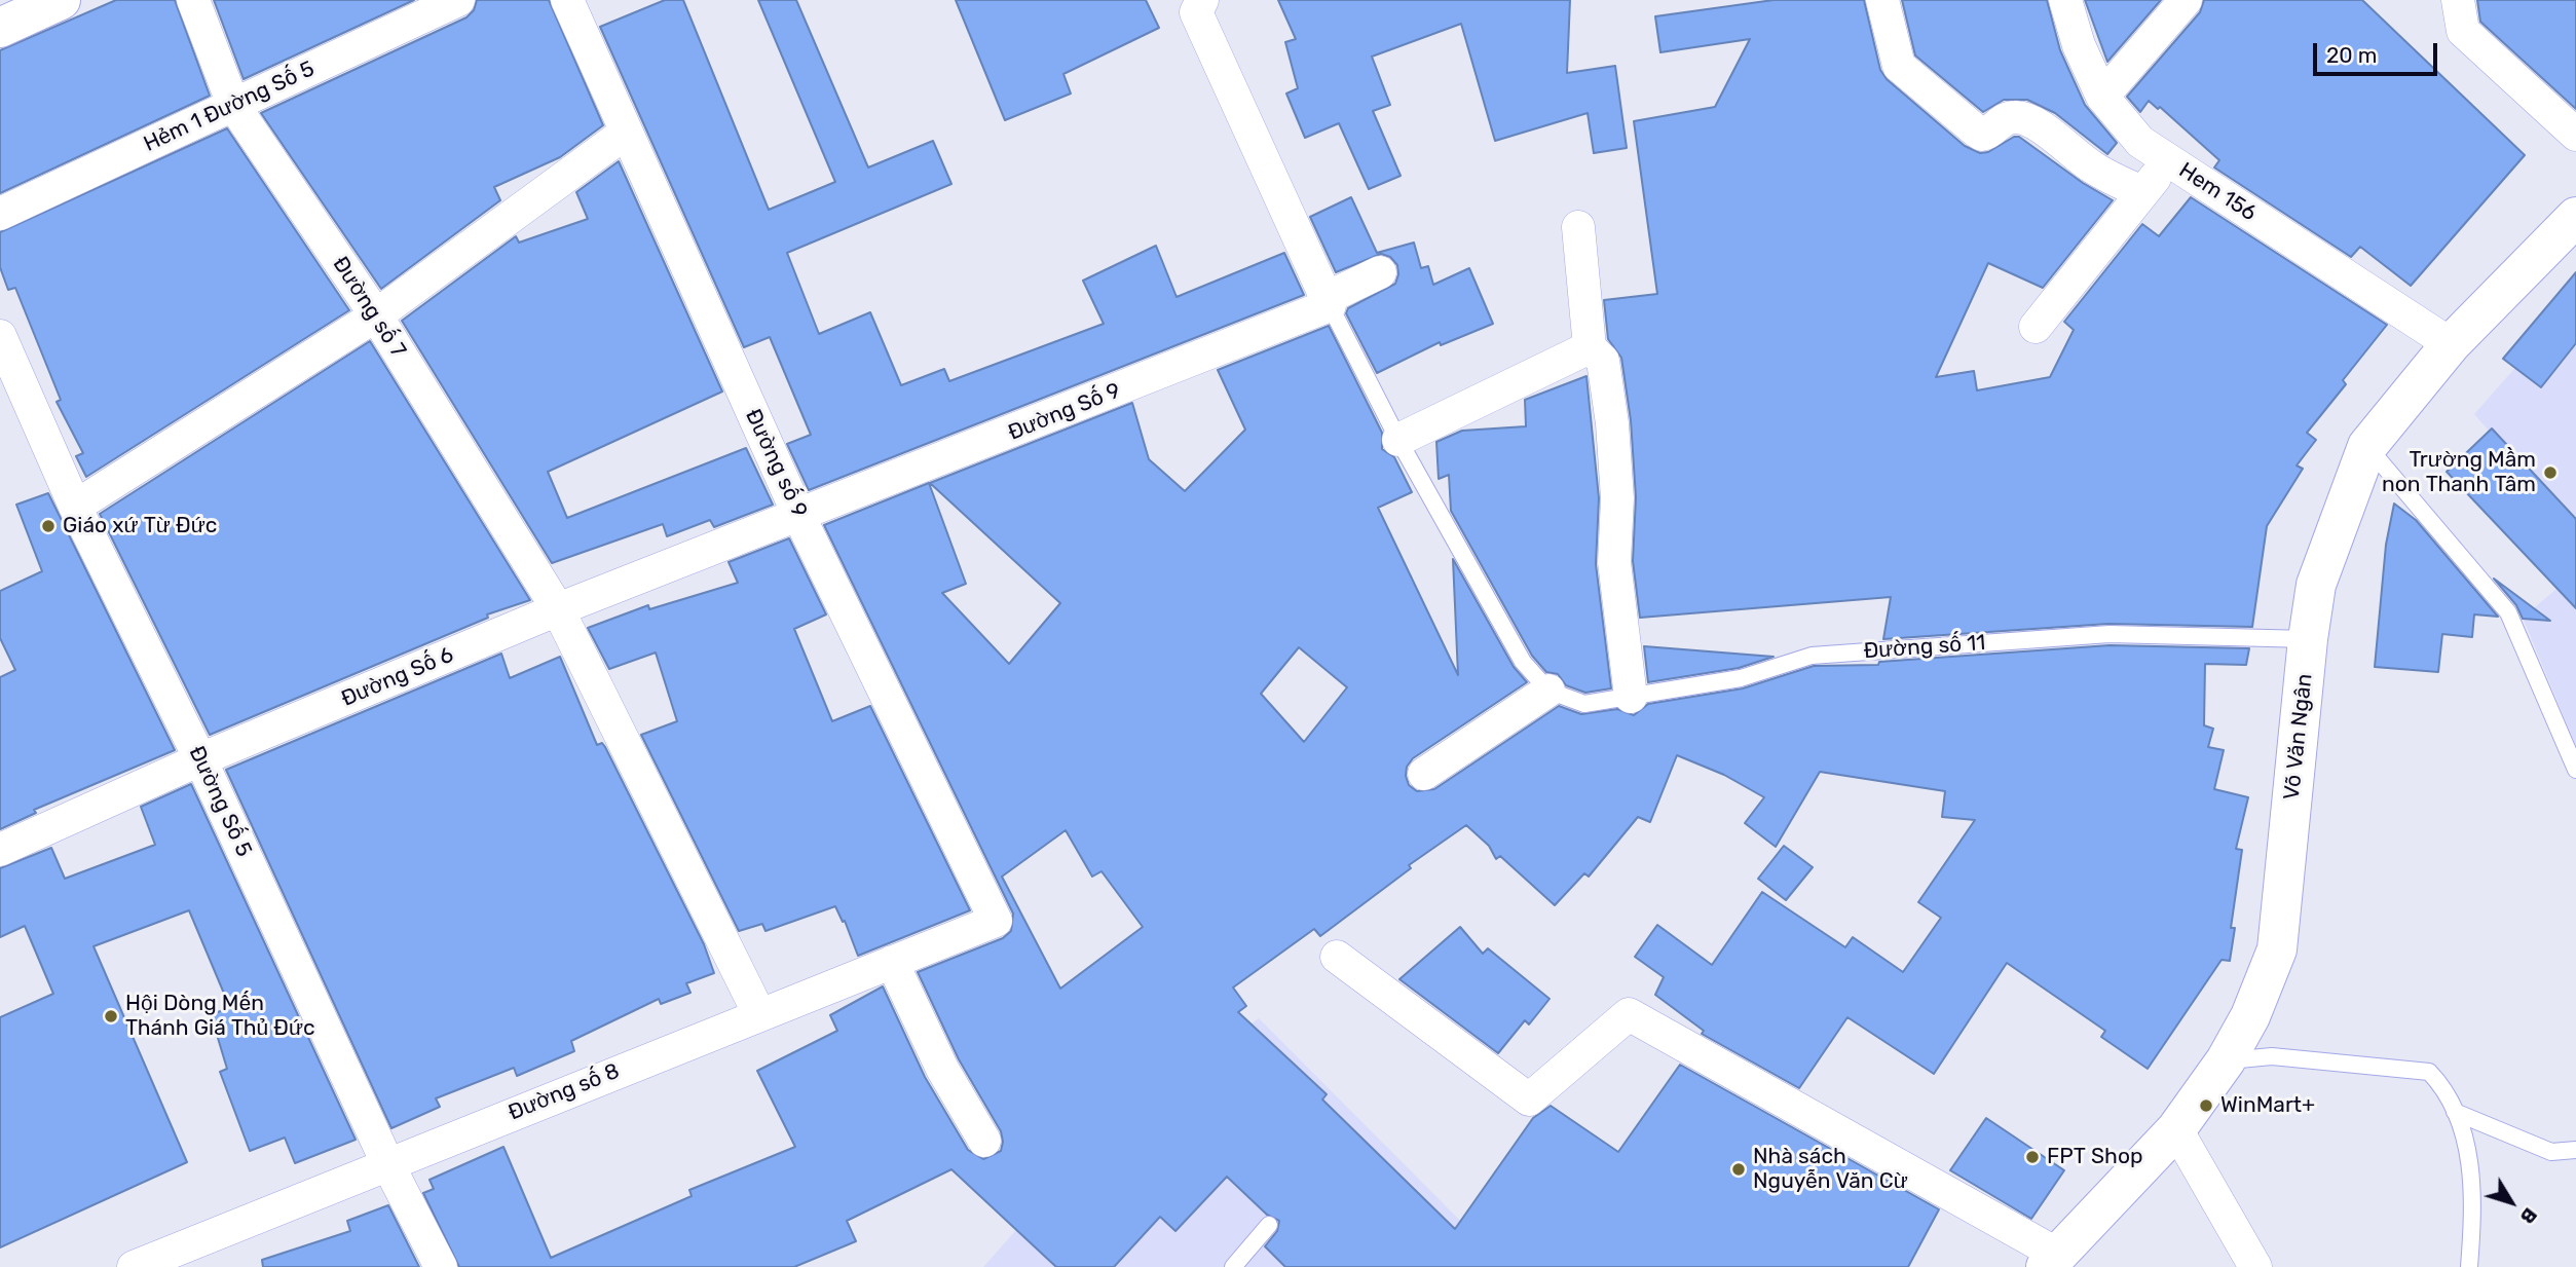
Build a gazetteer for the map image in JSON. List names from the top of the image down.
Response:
{
  "streets": {
    "main road": ["Võ Văn Ngân"],
    "street": [
      "Hẻm 1 Đường Số 5",
      "Hem 156",
      "Đường số 7",
      "Đường Số 9",
      "Đường số 9",
      "Đường Số 6",
      "Đường Số 5",
      "Đường số 8"
    ],
    "lane": ["Đường số 11"]
  },
  "crossings": [
    ["Hẻm 1 Đường Số 5", "Đường số 7"],
    ["Hem 156", "Võ Văn Ngân"],
    ["Đường số 7", "Đường Số 6"],
    ["Đường số 7", "Đường số 8"],
    ["Đường Số 9", "Đường số 9"],
    ["Đường Số 9", "Đường Số 6"],
    ["Đường số 9", "Đường Số 6"],
    ["Đường số 9", "Đường số 8"],
    ["Đường số 11", "Võ Văn Ngân"],
    ["Đường Số 6", "Đường Số 5"],
    ["Đường Số 5", "Đường số 8"]
  ],
  "places": [
    "Trường Mầm non Thanh Tâm",
    "Giáo xứ Từ Đức",
    "Hội Dòng Mến Thánh Giá Thủ Đức",
    "WinMart+",
    "FPT Shop",
    "Nhà sách Nguyễn Văn Cừ"
  ],
  "scale_bar": "20 m",
  "north": "bottom right"
}
